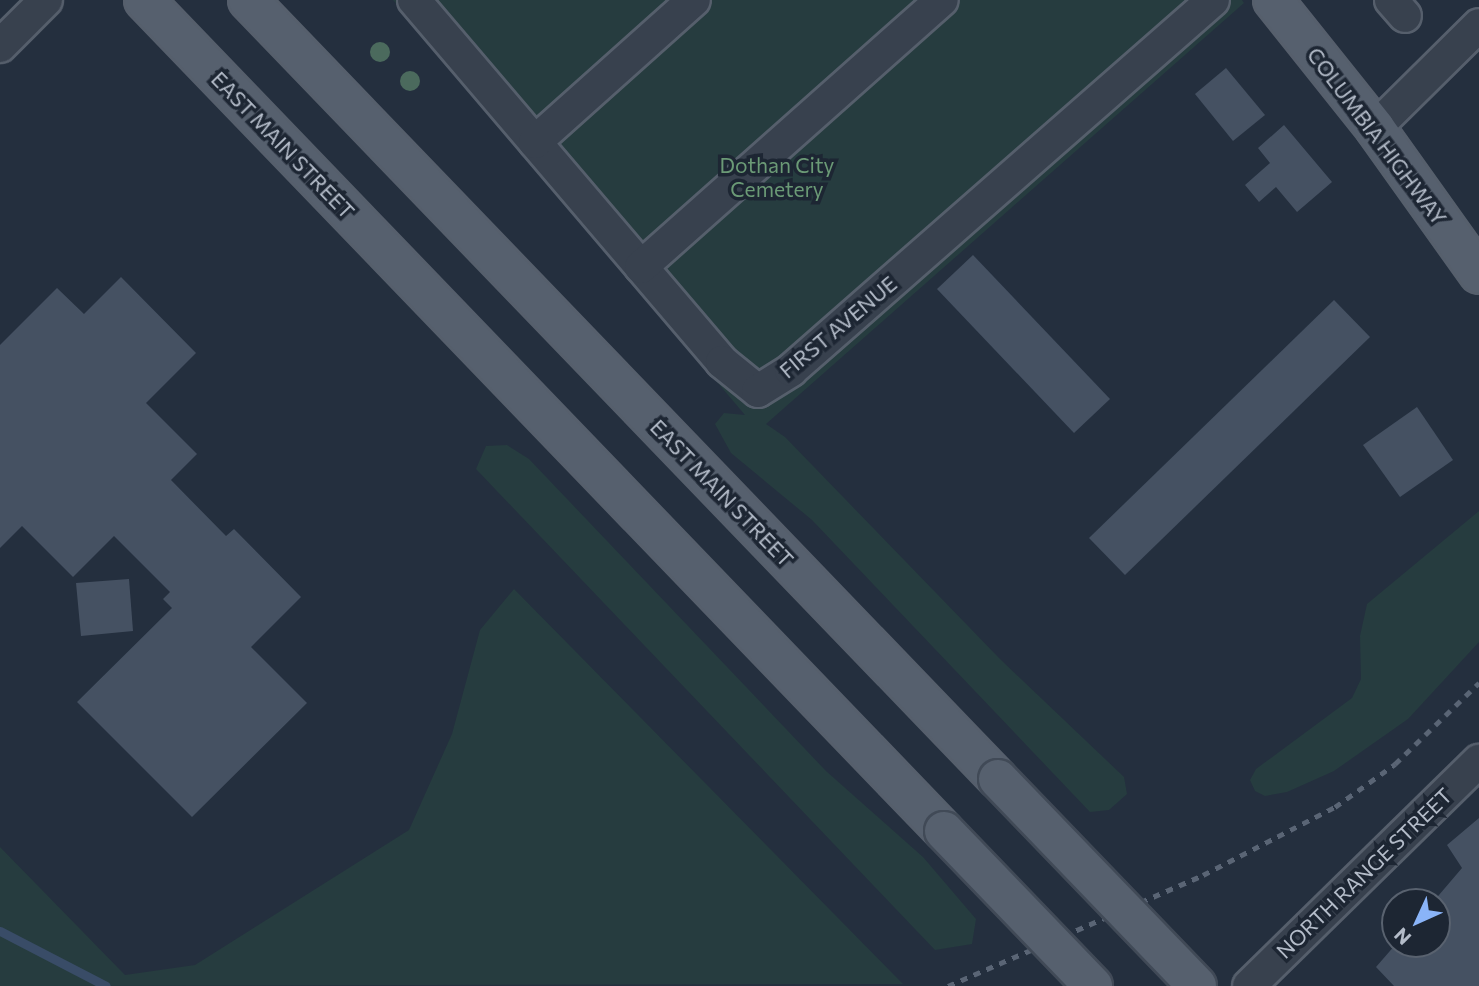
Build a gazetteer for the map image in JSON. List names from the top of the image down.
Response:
{
  "streets": {
    "main road": ["COLUMBIA HIGHWAY", "EAST MAIN STREET"],
    "street": ["FIRST AVENUE", "NORTH RANGE STREET"]
  },
  "parks": ["Dothan City Cemetery"],
  "north": "bottom left"
}
